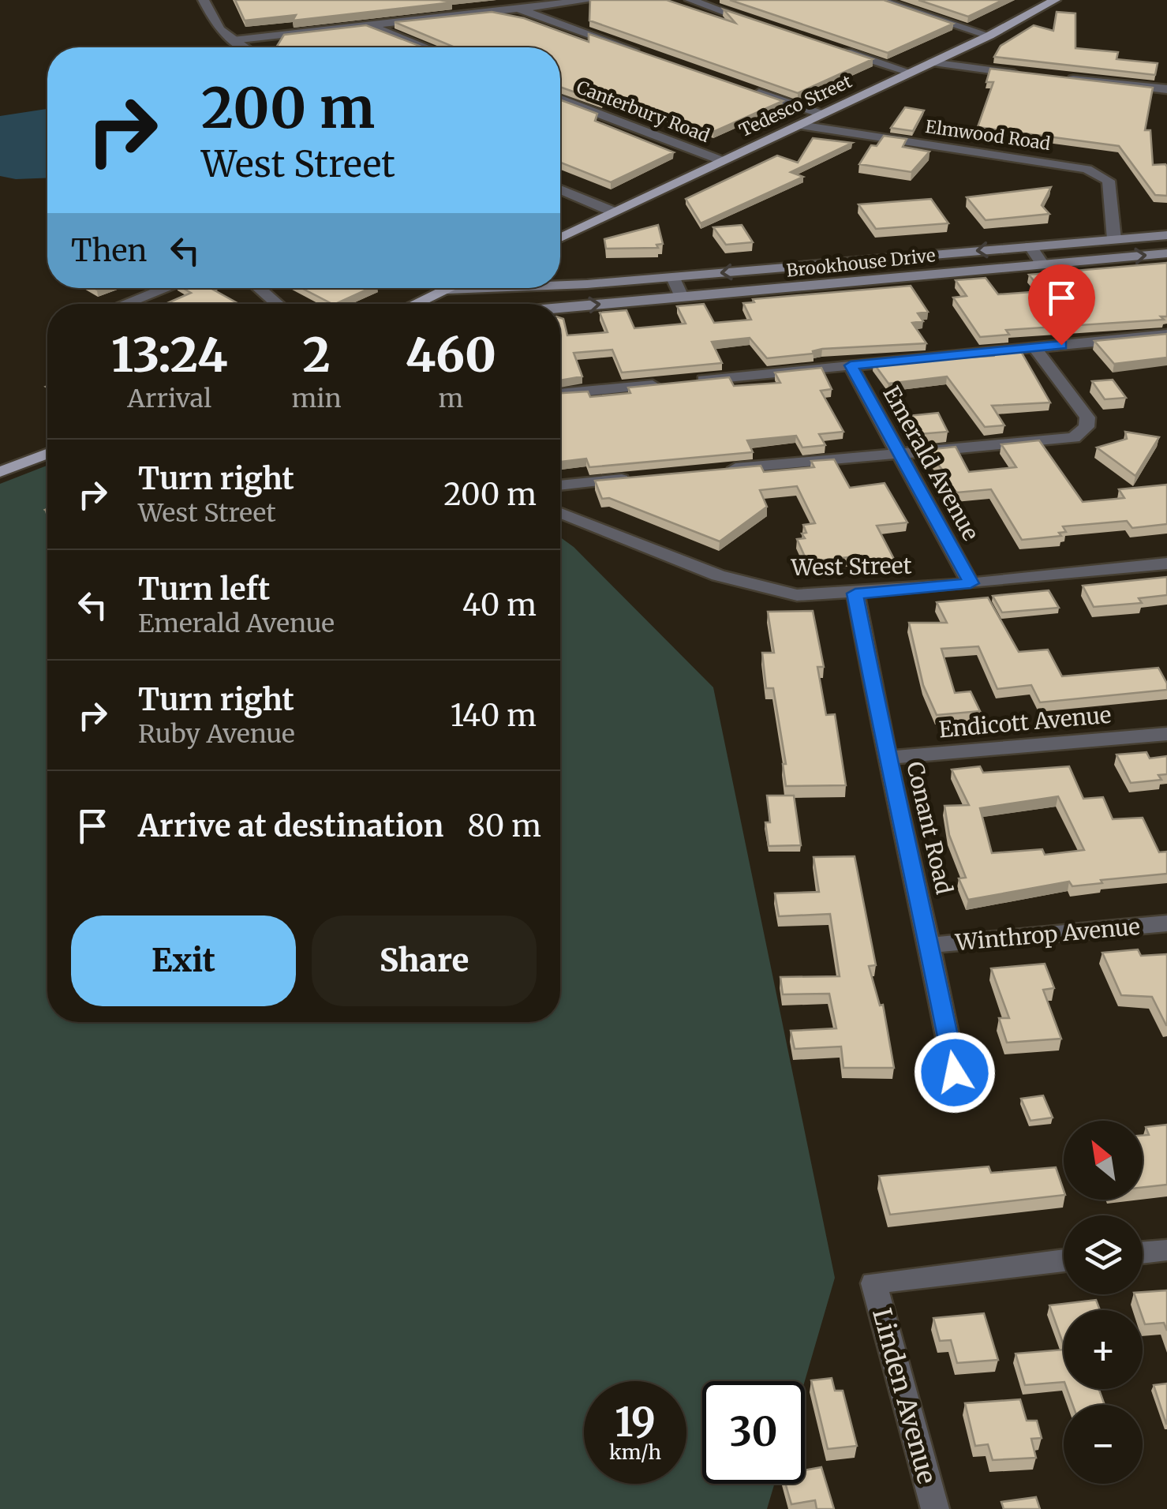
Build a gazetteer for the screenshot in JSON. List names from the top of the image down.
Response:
{
  "streets": {
    "main road": ["Tedesco Street", "Brookhouse Drive"],
    "street": [
      "Canterbury Road",
      "Elmwood Road",
      "Emerald Avenue",
      "West Street",
      "Endicott Avenue",
      "Conant Road",
      "Winthrop Avenue",
      "Linden Avenue"
    ]
  },
  "crossings": [
    ["Tedesco Street", "Canterbury Road"],
    ["Tedesco Street", "Elmwood Road"],
    ["Elmwood Road", "Brookhouse Drive"],
    ["Emerald Avenue", "West Street"],
    ["West Street", "Conant Road"],
    ["Endicott Avenue", "Conant Road"],
    ["Conant Road", "Winthrop Avenue"]
  ],
  "north": "top left",
  "page": {
    "turn": ["200 m", "West Street"],
    "then": "Then",
    "eta": [
      "13:24",
      "Arrival",
      "2",
      "min",
      "460",
      "m"
    ],
    "list": [
      {
        "name": "Turn right",
        "note": "West Street",
        "value": "200 m"
      },
      {
        "name": "Turn left",
        "note": "Emerald Avenue",
        "value": "40 m"
      },
      {
        "name": "Turn right",
        "note": "Ruby Avenue",
        "value": "140 m"
      },
      {
        "name": "Arrive at destination",
        "value": "80 m"
      }
    ],
    "buttons": ["Exit", "Share"],
    "map_buttons": ["+", "−"],
    "speed": "19 km/h",
    "limit": "30"
  }
}
